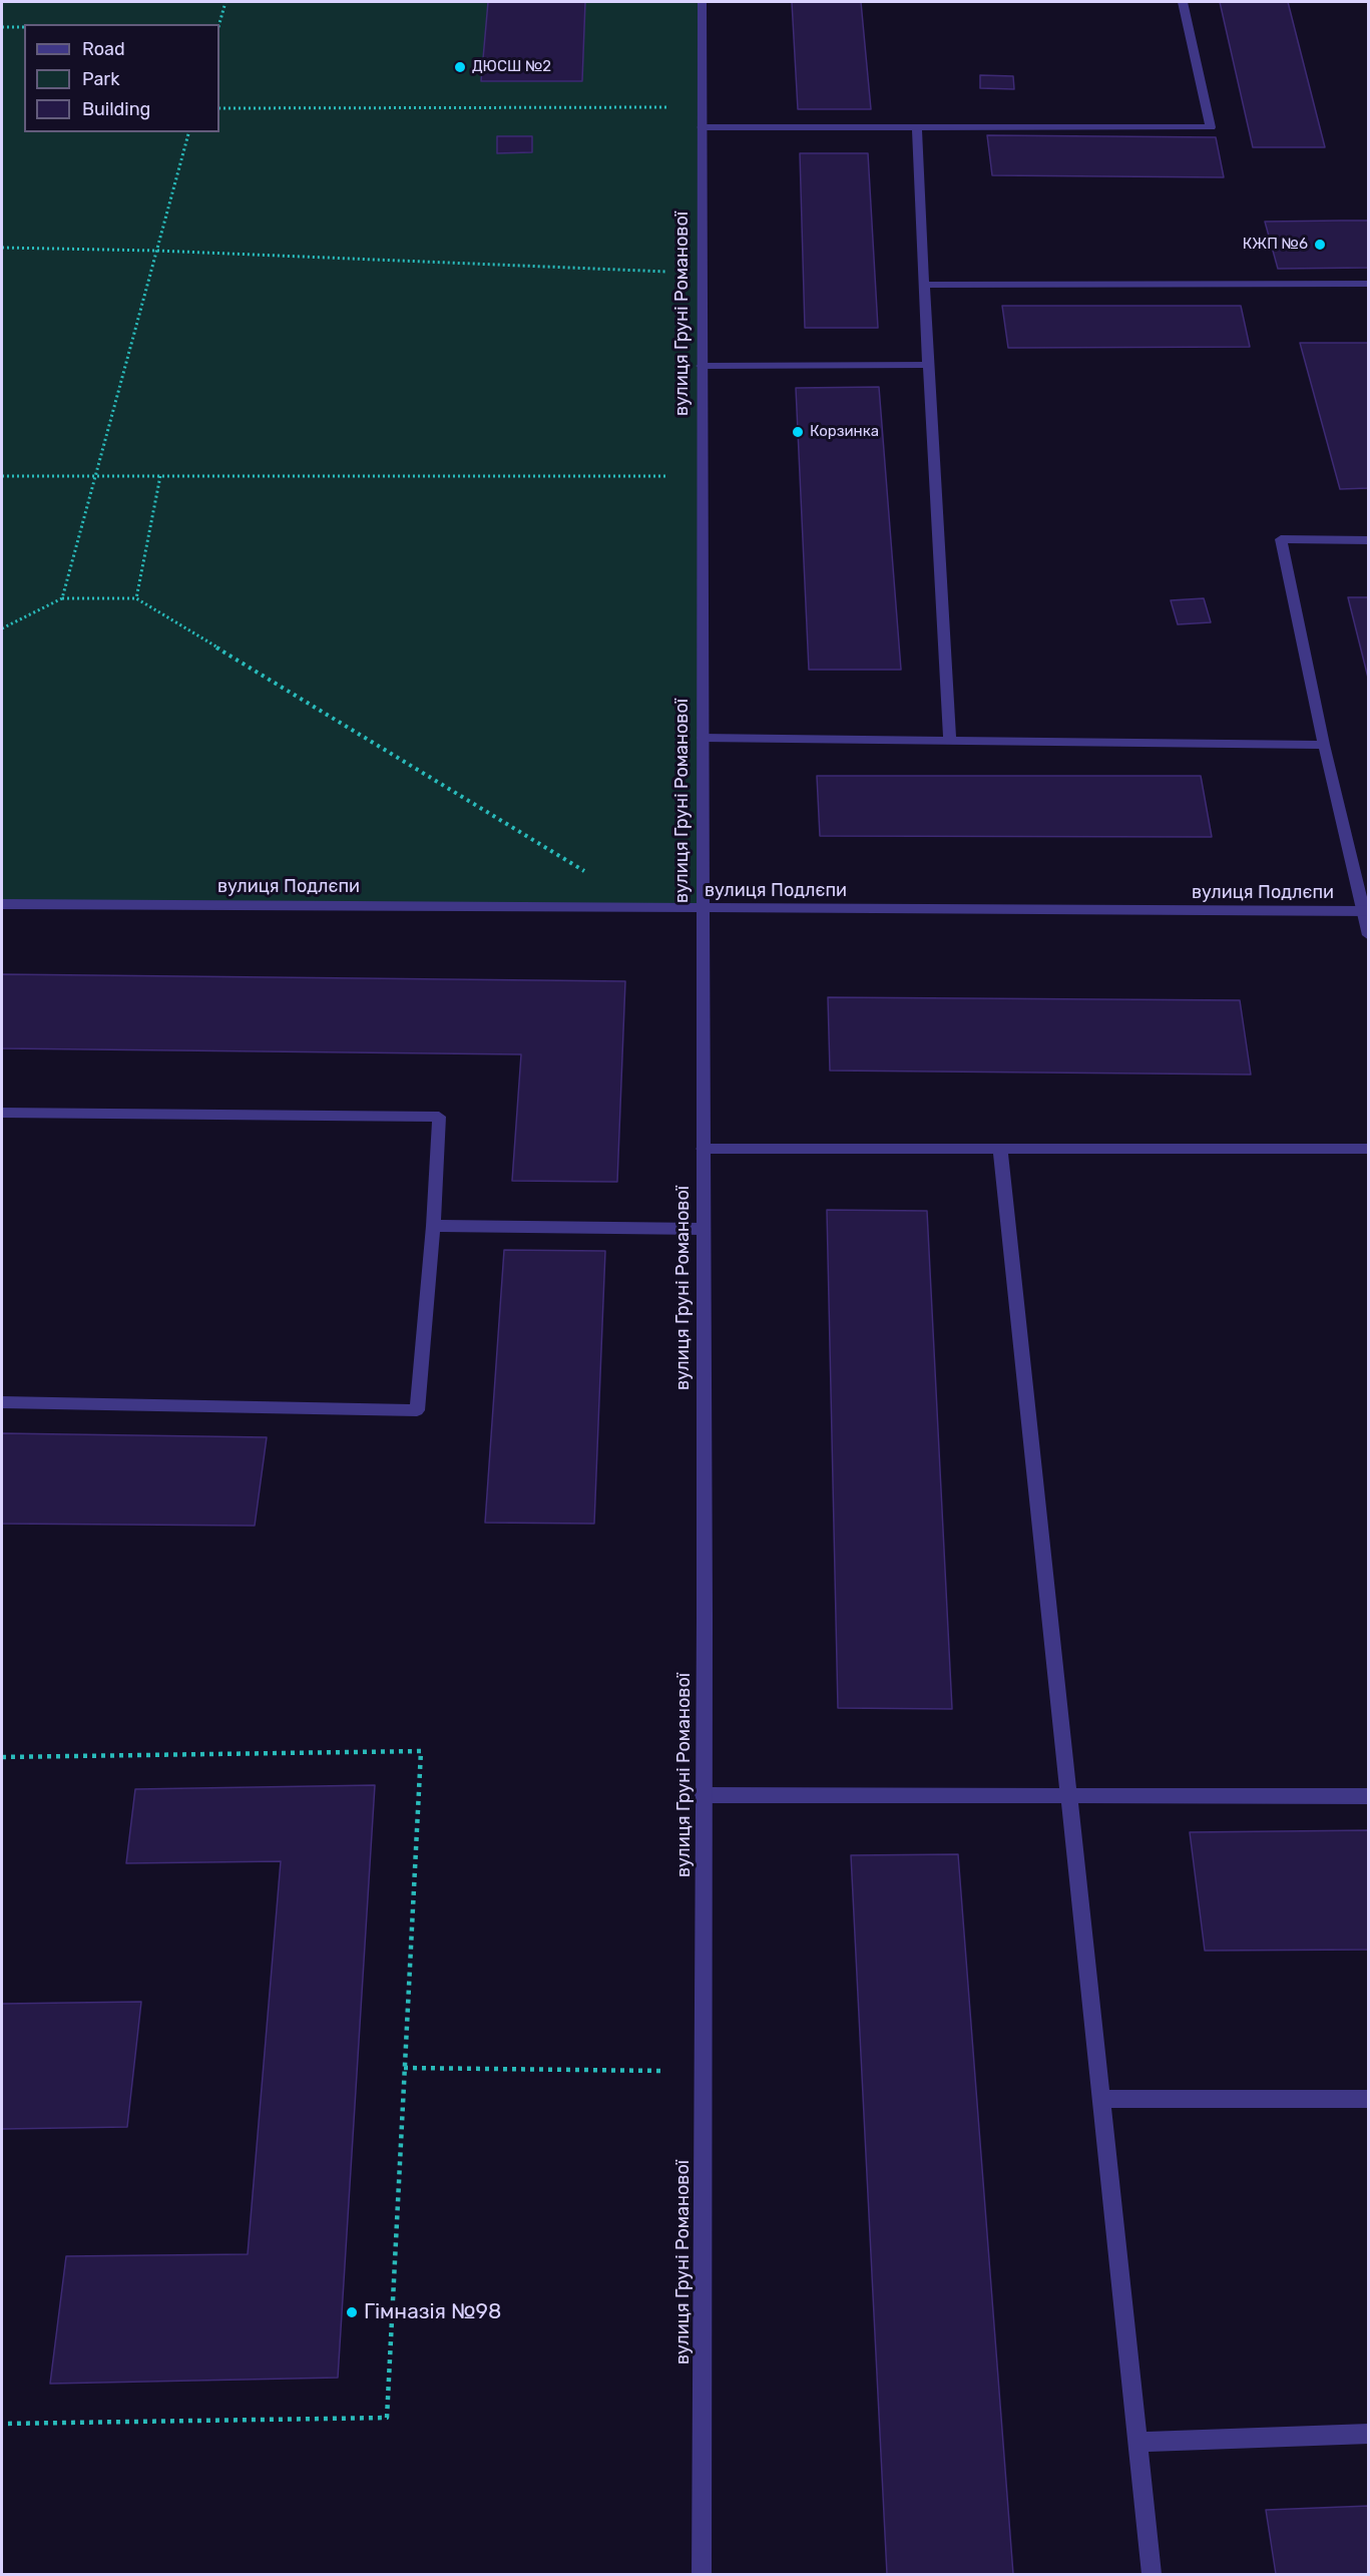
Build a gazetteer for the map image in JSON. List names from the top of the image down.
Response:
{
  "streets": {
    "street": ["вулиця Груні Романової", "вулиця Подлєпи"]
  },
  "crossings": [
    ["вулиця Груні Романової", "вулиця Подлєпи"]
  ],
  "places": [
    "ДЮСШ №2",
    "КЖП №6",
    "Корзинка",
    "Гімназія №98"
  ],
  "legend": ["Road", "Park", "Building"]
}
